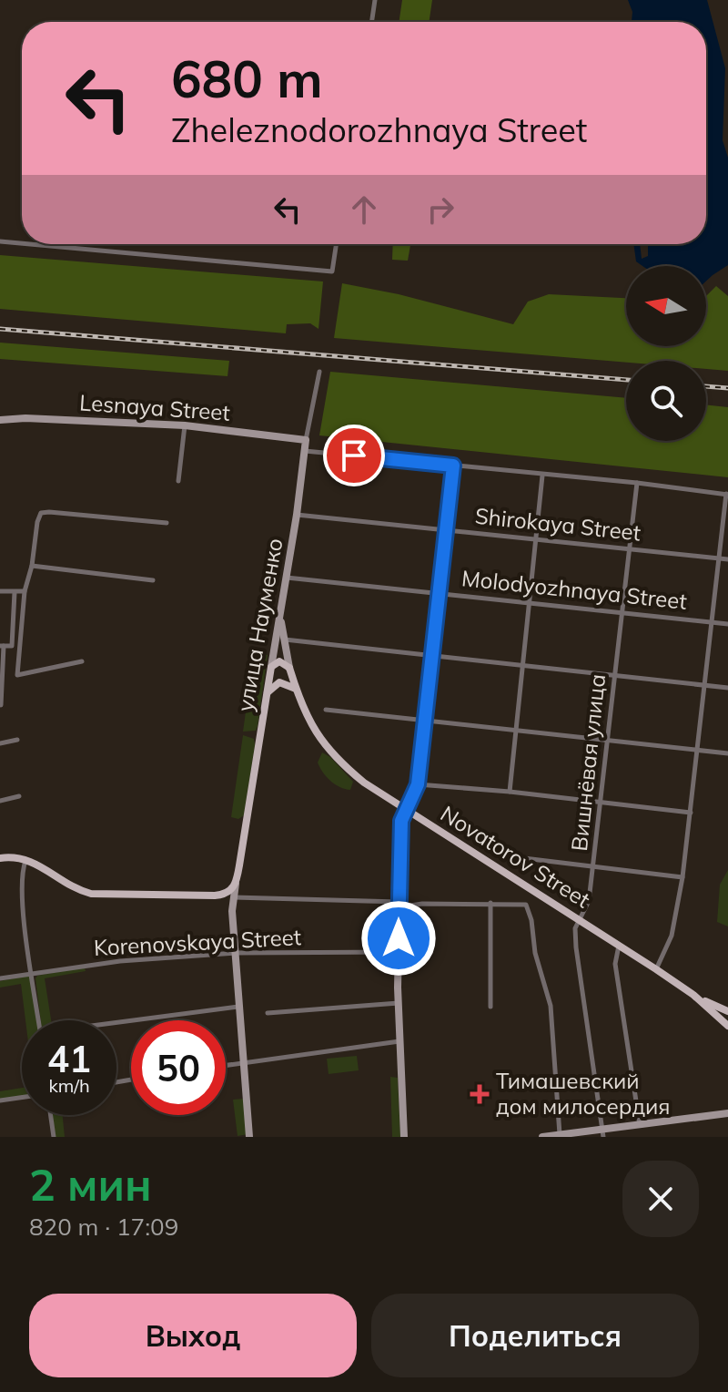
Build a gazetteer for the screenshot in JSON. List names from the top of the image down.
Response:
{
  "streets": {
    "main road": ["Lesnaya Street", "улица Науменко", "Novatorov Street"],
    "street": [
      "Shirokaya Street",
      "Molodyozhnaya Street",
      "Вишнёвая улица",
      "Korenovskaya Street"
    ]
  },
  "crossings": [
    ["Lesnaya Street", "улица Науменко"],
    ["Shirokaya Street", "улица Науменко"],
    ["Shirokaya Street", "Вишнёвая улица"],
    ["Molodyozhnaya Street", "улица Науменко"],
    ["Molodyozhnaya Street", "Вишнёвая улица"],
    ["улица Науменко", "Novatorov Street"],
    ["улица Науменко", "Korenovskaya Street"],
    ["Вишнёвая улица", "Novatorov Street"]
  ],
  "places": {
    "health": ["Тимашевский дом милосердия"]
  },
  "north": "left",
  "page": {
    "turn": ["680 m", "Zheleznodorozhnaya Street"],
    "speed": "41 km/h",
    "limit": "50",
    "heading": ["2 мин", "820 m · 17:09"],
    "buttons": ["Выход", "Поделиться"]
  }
}
